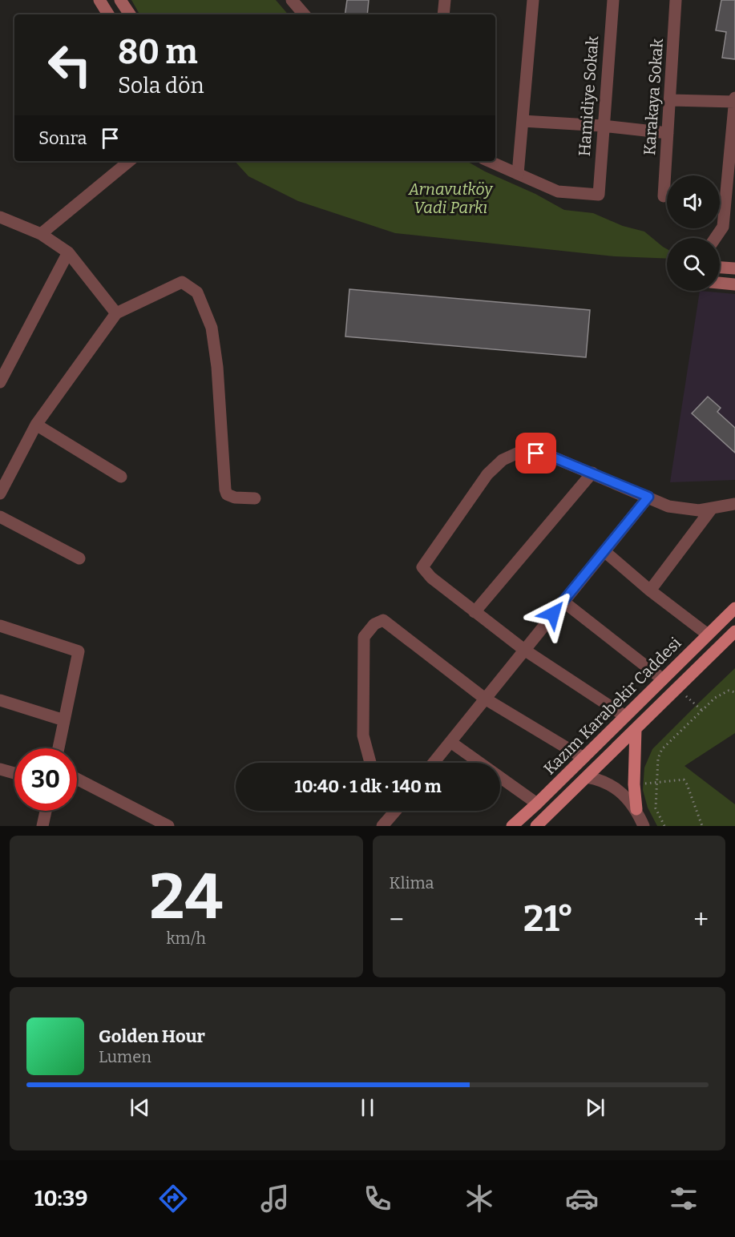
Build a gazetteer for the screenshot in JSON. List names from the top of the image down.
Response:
{
  "streets": {
    "main road": ["Kazım Karabekir Caddesi"],
    "street": ["Hamidiye Sokak", "Karakaya Sokak"]
  },
  "parks": ["Arnavutköy Vadi Parkı"],
  "page": {
    "turn": ["80 m", "Sola dön"],
    "then": "Sonra",
    "limit": "30",
    "trip": "10:40 · 1 dk · 140 m",
    "tile": [
      ["24", "km/h"],
      "Klima"
    ],
    "heat": ["−", "21°", "+"],
    "song": ["Golden Hour", "Lumen"],
    "tabs": "10:39"
  }
}
